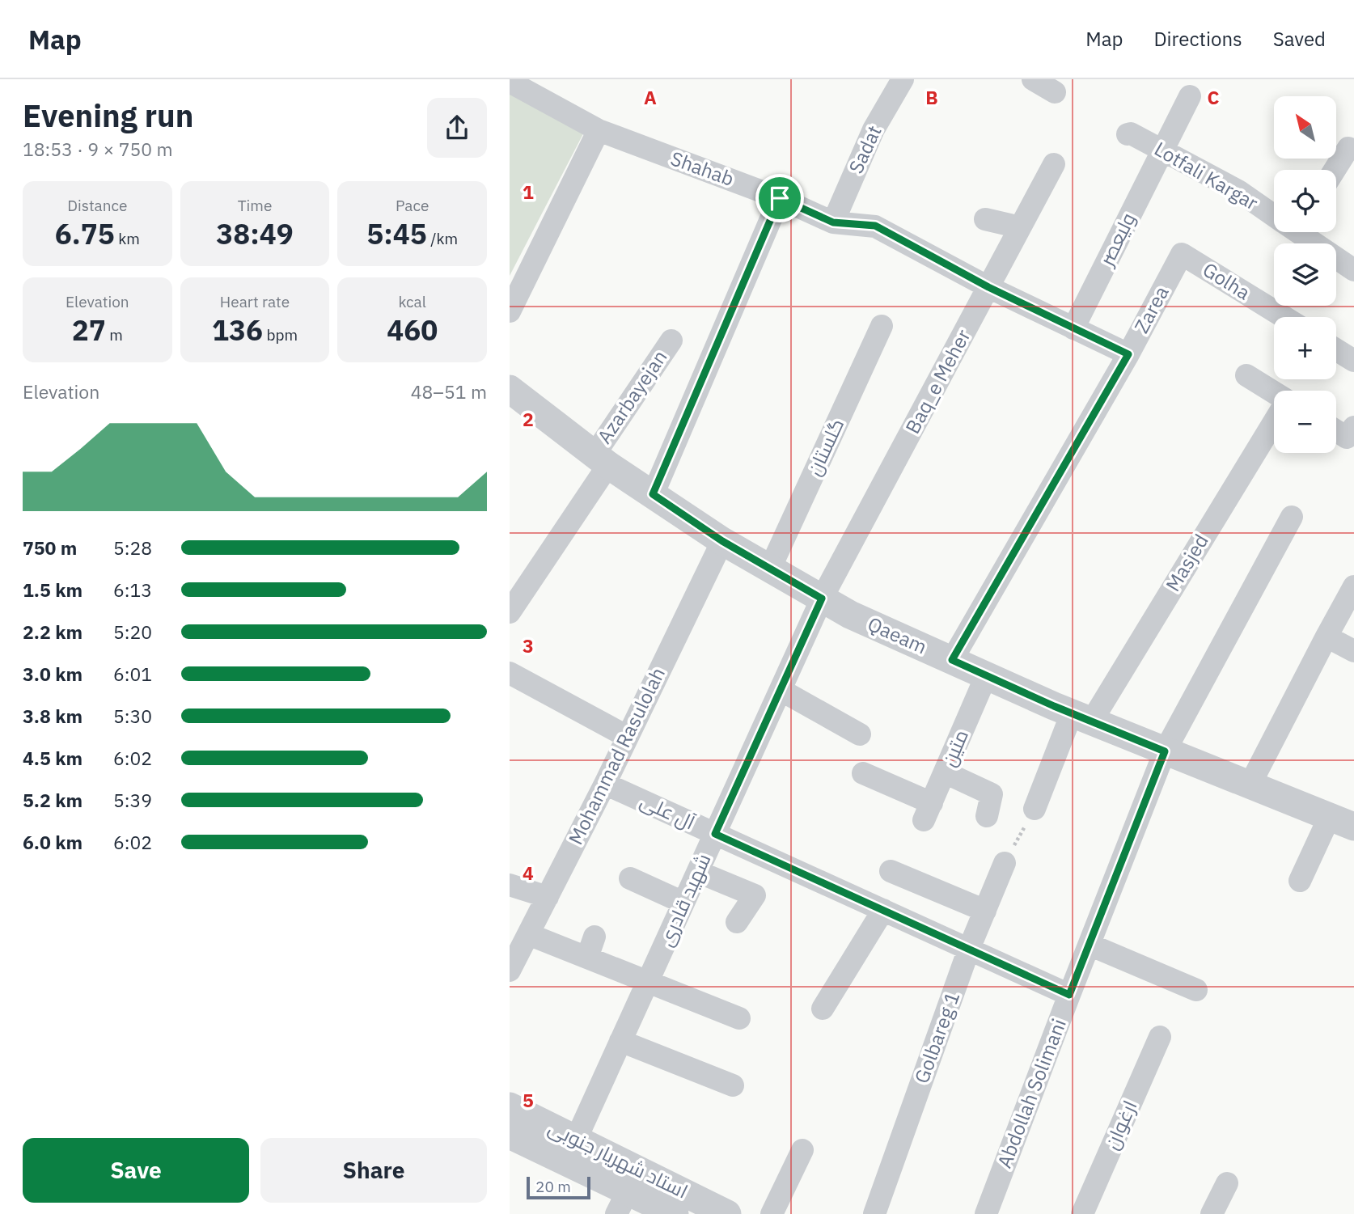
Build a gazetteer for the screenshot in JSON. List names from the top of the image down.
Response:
{
  "streets": {
    "street": [
      "Sadat",
      "Shahab",
      "Lotfali Kargar",
      "ولیعصر",
      "Golha",
      "Zarea",
      "Baq_e Meher",
      "Azarbayejan",
      "گلستان",
      "Masjed",
      "Qaeam",
      "متین",
      "Mohammad Rasulolah",
      "آل علی",
      "شهید قادری",
      "Golbareg 1",
      "Abdollah Solimani",
      "ارغوان",
      "استاد شهریار جنوبی"
    ]
  },
  "crossings": [
    ["Sadat", "Shahab"],
    ["Shahab", "ولیعصر"],
    ["Shahab", "Baq_e Meher"],
    ["Lotfali Kargar", "ولیعصر"],
    ["Golha", "Zarea"],
    ["Zarea", "Qaeam"],
    ["Baq_e Meher", "Qaeam"],
    ["Baq_e Meher", "شهید قادری"],
    ["Azarbayejan", "Qaeam"],
    ["گلستان", "Qaeam"],
    ["Masjed", "Qaeam"],
    ["Qaeam", "متین"],
    ["Qaeam", "Mohammad Rasulolah"],
    ["Qaeam", "شهید قادری"],
    ["Qaeam", "Abdollah Solimani"],
    ["Mohammad Rasulolah", "آل علی"],
    ["آل علی", "شهید قادری"],
    ["آل علی", "Golbareg 1"],
    ["آل علی", "Abdollah Solimani"],
    ["شهید قادری", "استاد شهریار جنوبی"]
  ],
  "scale_bar": "20 m",
  "north": "top left",
  "page": {
    "header": "Map",
    "nav": ["Map", "Directions", "Saved"],
    "heading": ["Evening run", "18:53 · 9 × 750 m"],
    "map_buttons": ["+", "−"],
    "stats": [
      ["Distance", "6.75 km"],
      ["Time", "38:49"],
      ["Pace", "5:45 /km"],
      ["Elevation", "27 m"],
      ["Heart rate", "136 bpm"],
      ["kcal", "460"]
    ],
    "chart": ["Elevation", "48–51 m"],
    "list": [
      {
        "name": "750 m",
        "note": "5:28"
      },
      {
        "name": "1.5 km",
        "note": "6:13"
      },
      {
        "name": "2.2 km",
        "note": "5:20"
      },
      {
        "name": "3.0 km",
        "note": "6:01"
      },
      {
        "name": "3.8 km",
        "note": "5:30"
      },
      {
        "name": "4.5 km",
        "note": "6:02"
      },
      {
        "name": "5.2 km",
        "note": "5:39"
      },
      {
        "name": "6.0 km",
        "note": "6:02"
      }
    ],
    "buttons": ["Save", "Share"],
    "scale": "20 m"
  },
  "grid": {
    "columns": ["A", "B", "C"],
    "rows": [
      "1",
      "2",
      "3",
      "4",
      "5"
    ]
  }
}
